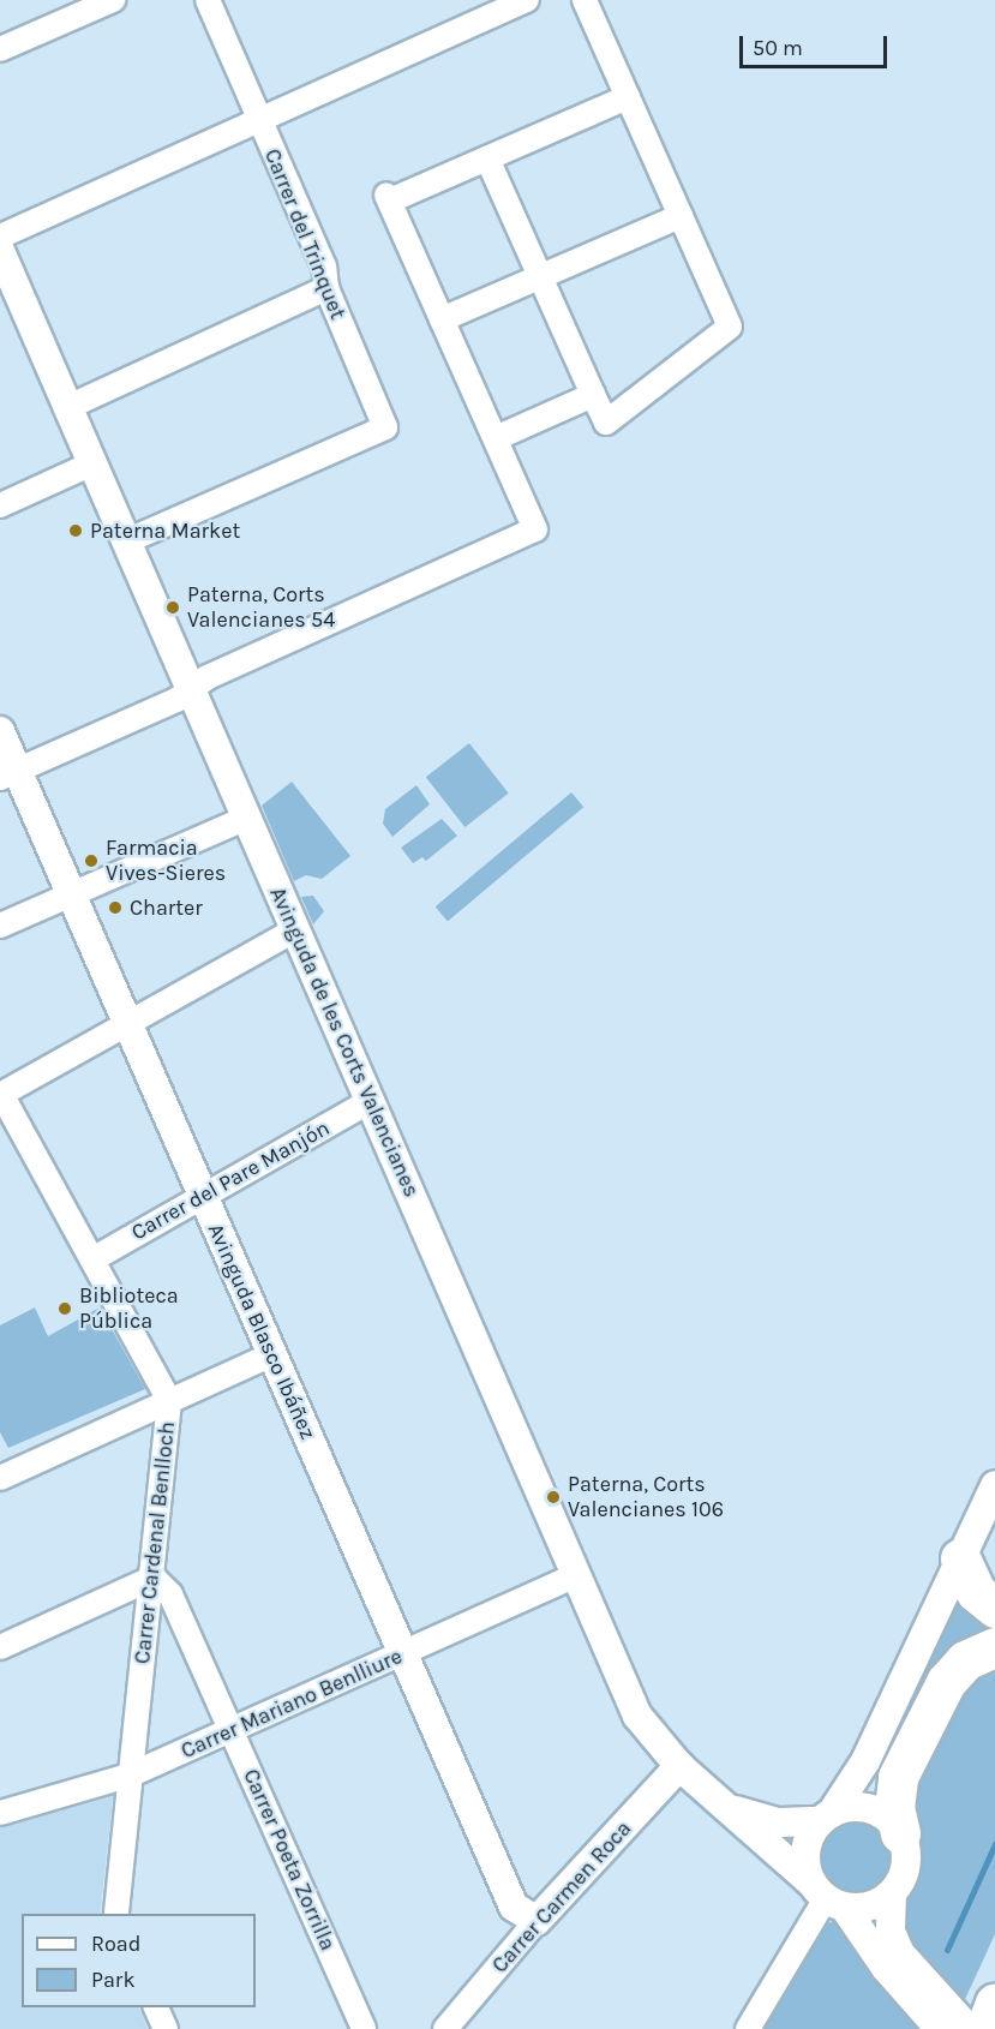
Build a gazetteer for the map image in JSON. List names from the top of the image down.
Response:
{
  "streets": {
    "street": [
      "Carrer del Trinquet",
      "Avinguda de les Corts Valencianes",
      "Carrer del Pare Manjón",
      "Avinguda Blasco Ibáñez",
      "Carrer Cardenal Benlloch",
      "Carrer Mariano Benlliure",
      "Carrer Poeta Zorrilla",
      "Carrer Carmen Roca"
    ]
  },
  "crossings": [
    ["Carrer del Trinquet", "Avinguda de les Corts Valencianes"],
    ["Avinguda de les Corts Valencianes", "Carrer del Pare Manjón"],
    ["Avinguda de les Corts Valencianes", "Carrer Mariano Benlliure"],
    ["Avinguda de les Corts Valencianes", "Carrer Carmen Roca"],
    ["Carrer del Pare Manjón", "Avinguda Blasco Ibáñez"],
    ["Carrer del Pare Manjón", "Carrer Cardenal Benlloch"],
    ["Avinguda Blasco Ibáñez", "Carrer Mariano Benlliure"],
    ["Avinguda Blasco Ibáñez", "Carrer Carmen Roca"],
    ["Carrer Cardenal Benlloch", "Carrer Mariano Benlliure"],
    ["Carrer Cardenal Benlloch", "Carrer Poeta Zorrilla"],
    ["Carrer Mariano Benlliure", "Carrer Poeta Zorrilla"]
  ],
  "places": [
    "Paterna Market",
    "Paterna, Corts Valencianes 54",
    "Farmacia Vives-Sieres",
    "Charter",
    "Biblioteca Pública",
    "Paterna, Corts Valencianes 106"
  ],
  "legend": ["Road", "Park"],
  "scale_bar": "50 m"
}
